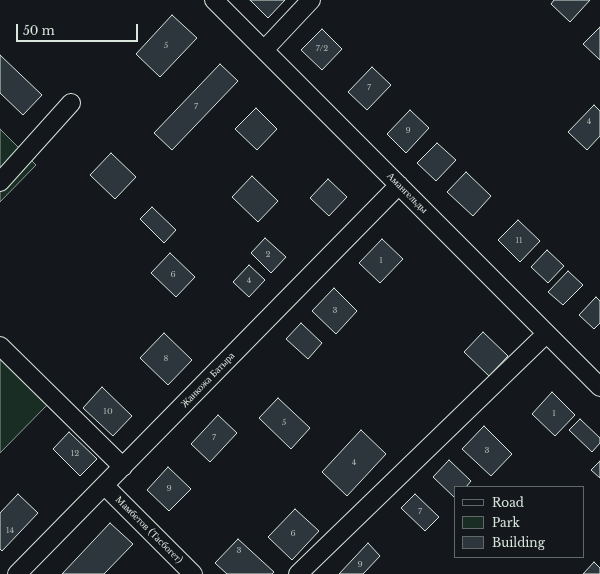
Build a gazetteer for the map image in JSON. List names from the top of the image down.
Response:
{
  "streets": {
    "street": ["Амангельды", "Жанкожа Батыра", "Мамбетов (Тасбогет)"]
  },
  "crossings": [
    ["Амангельды", "Жанкожа Батыра"],
    ["Жанкожа Батыра", "Мамбетов (Тасбогет)"]
  ],
  "house_numbers": [
    "5",
    "7/2",
    "7",
    "7",
    "4",
    "9",
    "11",
    "2",
    "1",
    "6",
    "4",
    "3",
    "8",
    "10",
    "1",
    "5",
    "7",
    "3",
    "12",
    "4",
    "9",
    "7",
    "14",
    "6",
    "3",
    "9"
  ],
  "legend": ["Road", "Park", "Building"],
  "scale_bar": "50 m"
}
